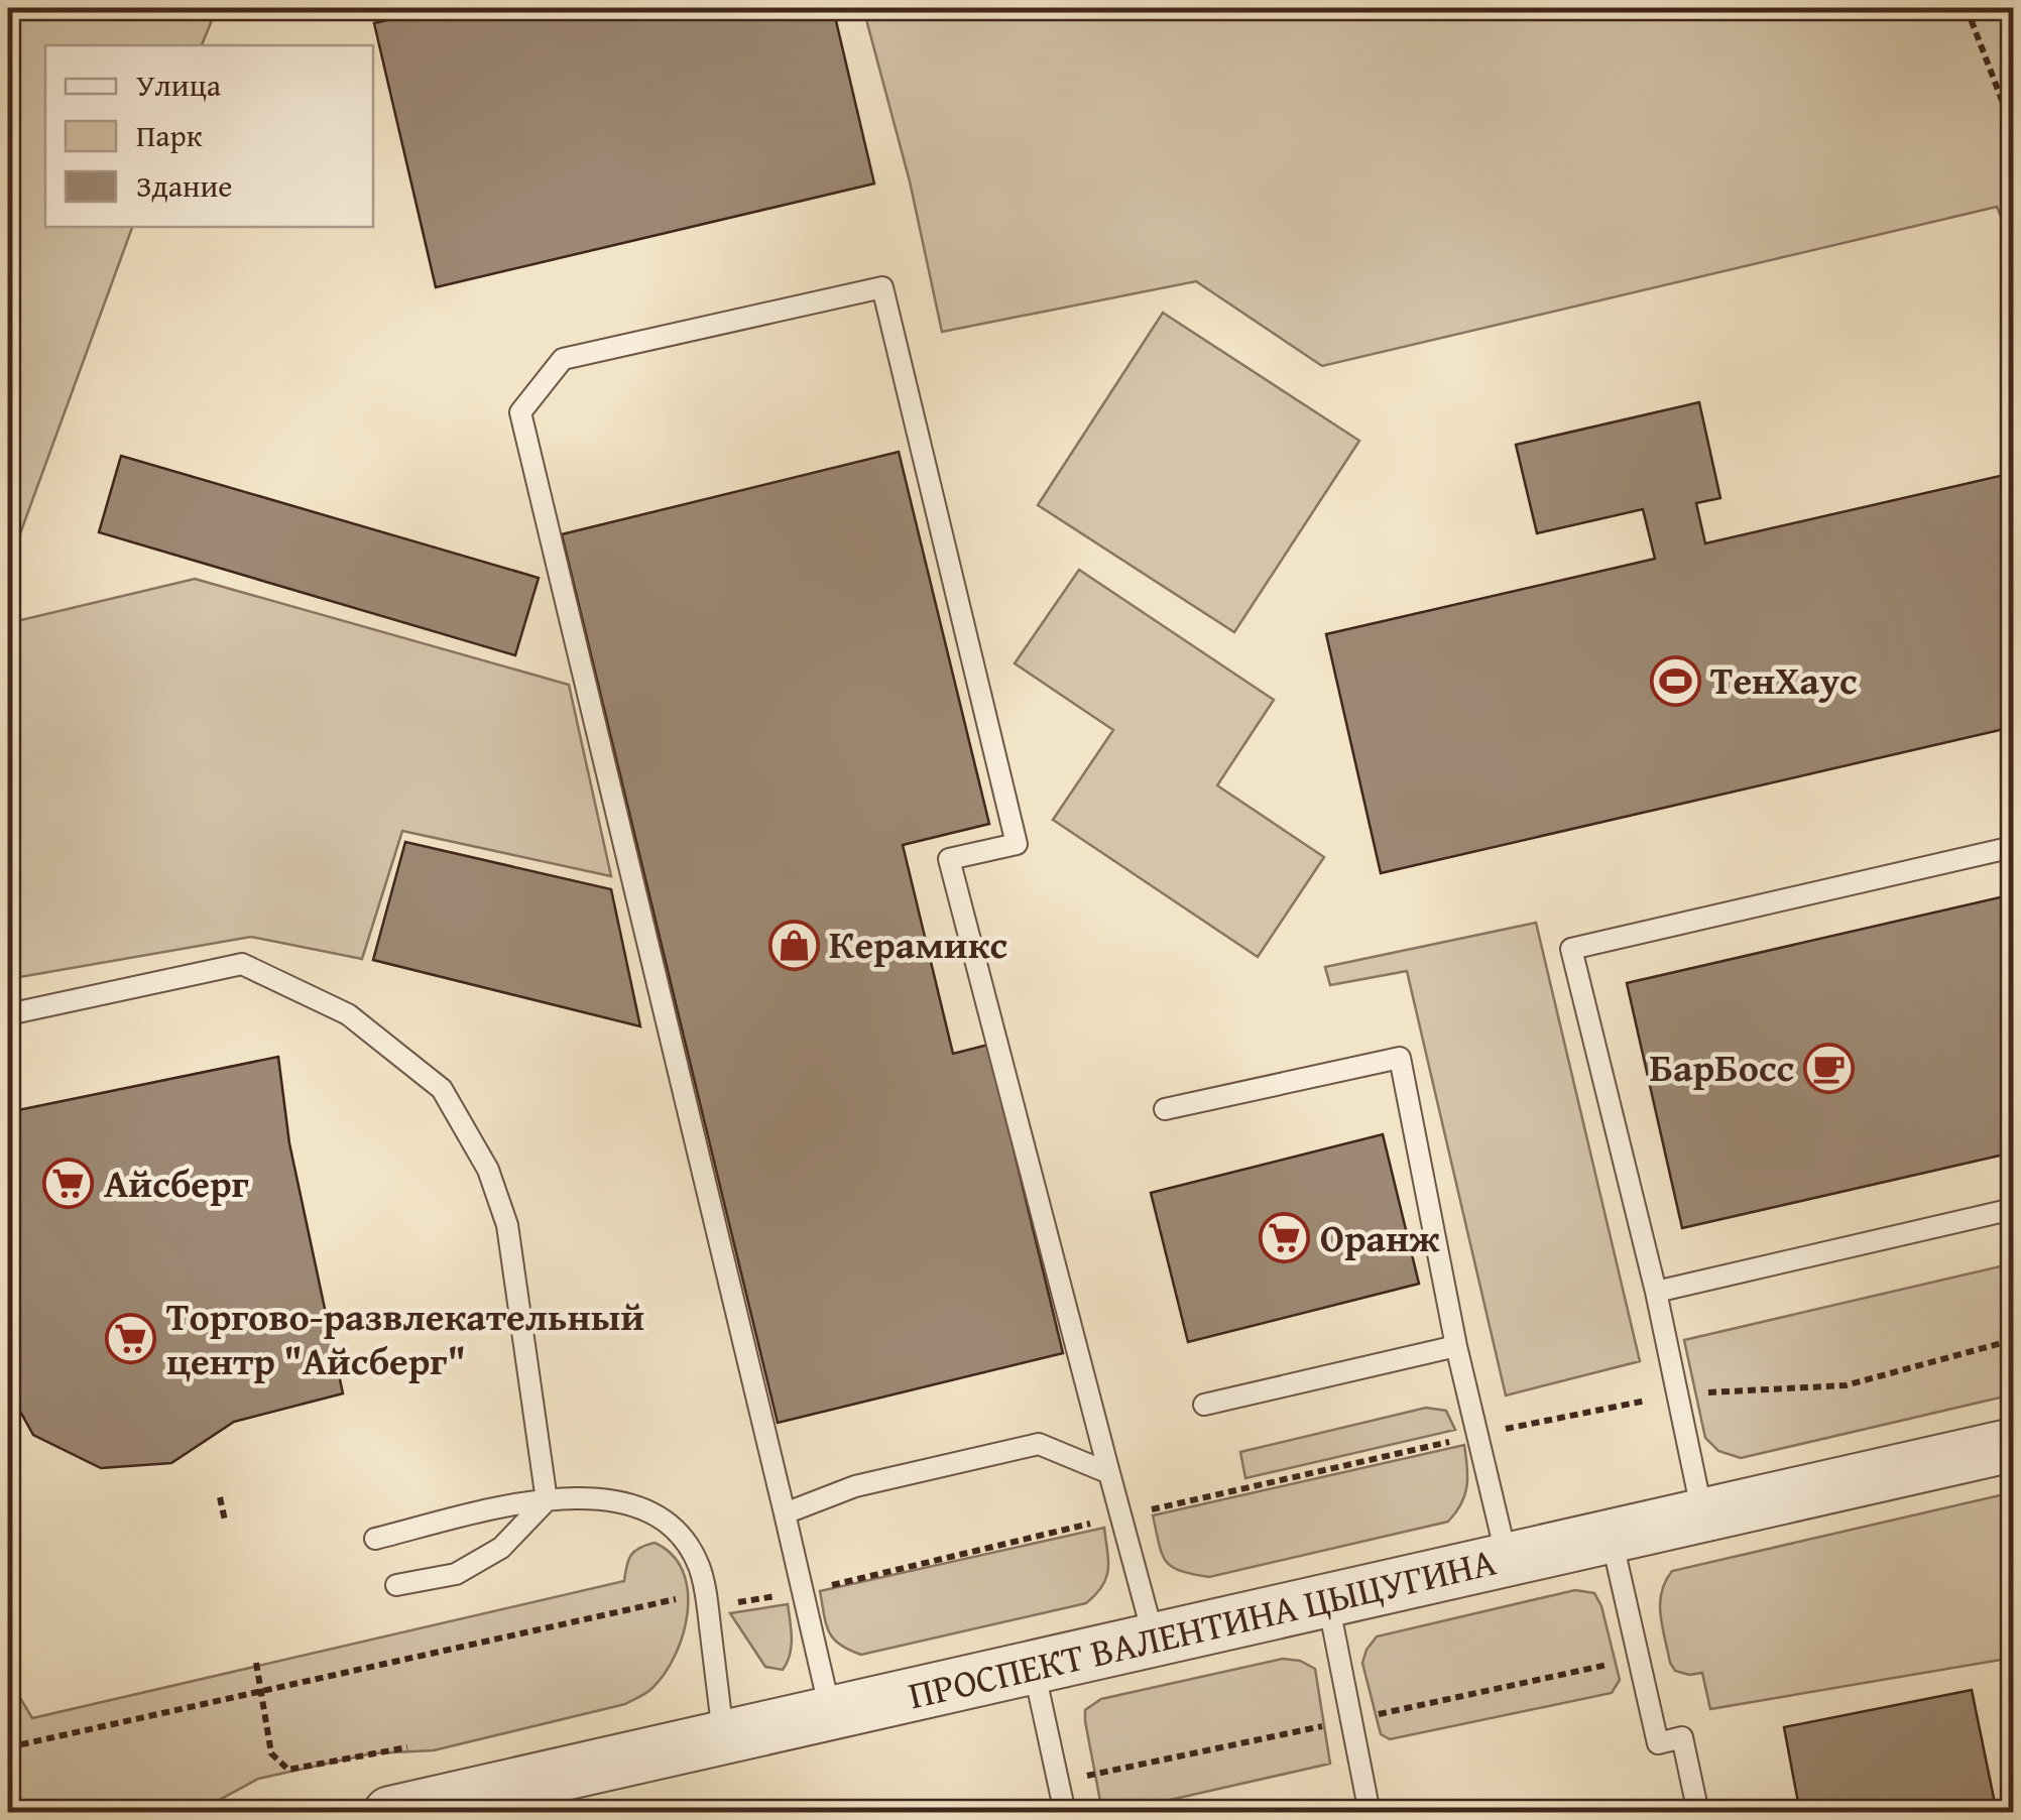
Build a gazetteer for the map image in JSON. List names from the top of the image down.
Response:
{
  "streets": {
    "street": ["ПРОСПЕКТ ВАЛЕНТИНА ЦЫЦУГИНА"]
  },
  "places": {
    "sports": ["ТенХаус"],
    "shop": ["Керамикс"],
    "cafe": ["БарБосс"],
    "supermarket": ["Айсберг", "Оранж", "Торгово-развлекательный центр \"Айсберг\""]
  },
  "legend": ["Улица", "Парк", "Здание"]
}
